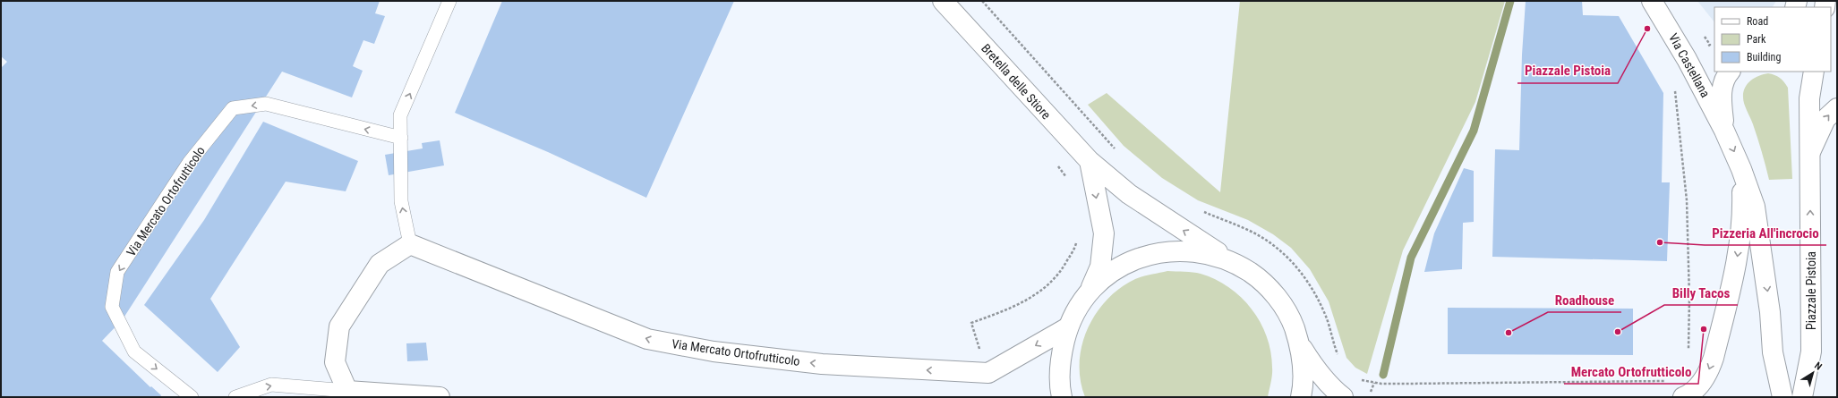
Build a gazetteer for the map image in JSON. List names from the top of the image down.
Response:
{
  "streets": {
    "main road": [
      "Via Castellana",
      "Bretella delle Stiore",
      "Via Mercato Ortofrutticolo",
      "Piazzale Pistoia"
    ]
  },
  "one_way": ["Bretella delle Stiore"],
  "places": [
    "Piazzale Pistoia",
    "Pizzeria All'incrocio",
    "Mercato Ortofrutticolo",
    "Billy Tacos",
    "Roadhouse"
  ],
  "legend": ["Road", "Park", "Building"],
  "north": "top right"
}
